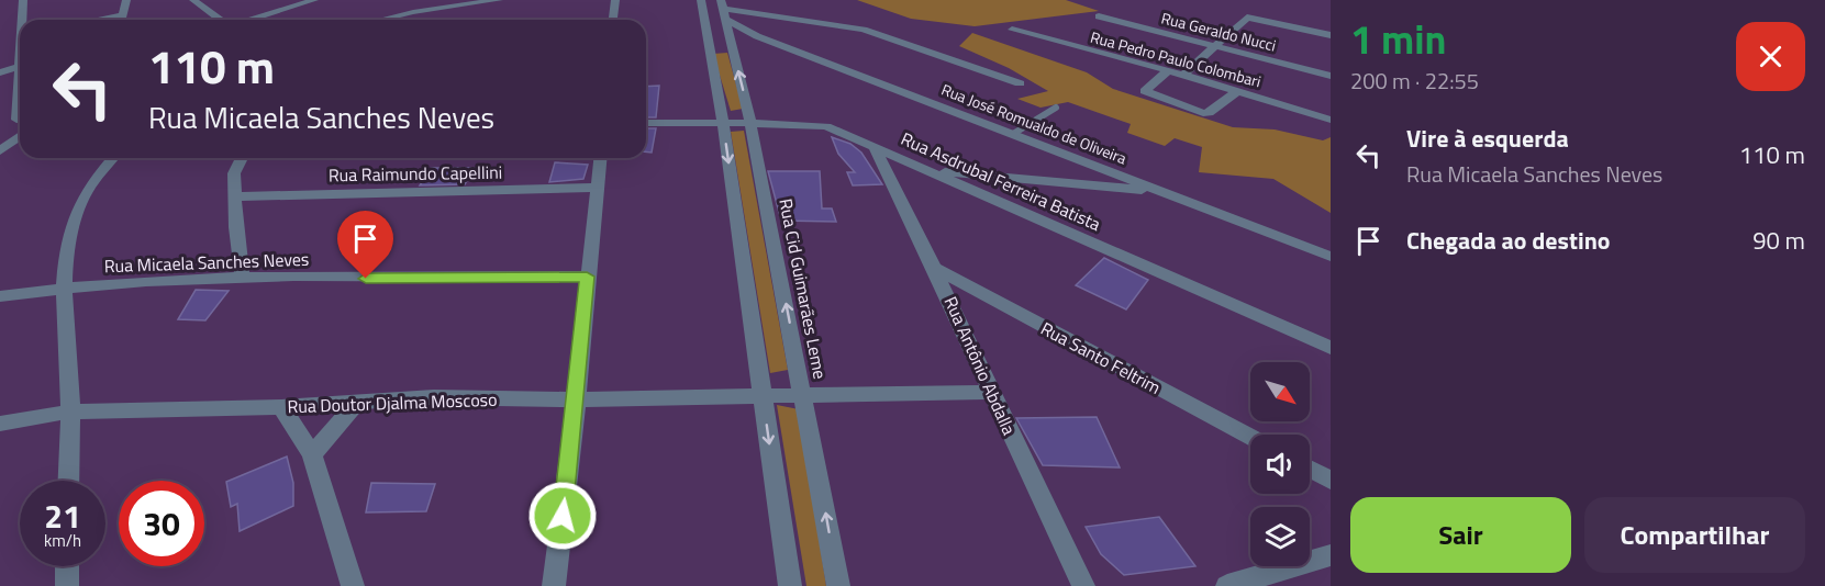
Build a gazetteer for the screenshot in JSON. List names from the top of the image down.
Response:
{
  "streets": {
    "street": [
      "Rua Geraldo Nucci",
      "Rua Pedro Paulo Colombari",
      "Rua José Romualdo de Oliveira",
      "Rua Raimundo Capellini",
      "Rua Asdrubal Ferreira Batista",
      "Rua Micaela Sanches Neves",
      "Rua Cid Guimarães Leme",
      "Rua Santo Feltrim",
      "Rua Antônio Abdalla",
      "Rua Doutor Djalma Moscoso"
    ]
  },
  "crossings": [
    ["Rua José Romualdo de Oliveira", "Rua Cid Guimarães Leme"],
    ["Rua Asdrubal Ferreira Batista", "Rua Cid Guimarães Leme"],
    ["Rua Asdrubal Ferreira Batista", "Rua Antônio Abdalla"],
    ["Rua Cid Guimarães Leme", "Rua Doutor Djalma Moscoso"],
    ["Rua Santo Feltrim", "Rua Antônio Abdalla"],
    ["Rua Antônio Abdalla", "Rua Doutor Djalma Moscoso"]
  ],
  "north": "bottom right",
  "page": {
    "heading": ["1 min", "200 m · 22:55"],
    "turn": ["110 m", "Rua Micaela Sanches Neves"],
    "list": [
      {
        "name": "Vire à esquerda",
        "note": "Rua Micaela Sanches Neves",
        "value": "110 m"
      },
      {
        "name": "Chegada ao destino",
        "value": "90 m"
      }
    ],
    "speed": "21 km/h",
    "limit": "30",
    "buttons": ["Sair", "Compartilhar"]
  }
}
